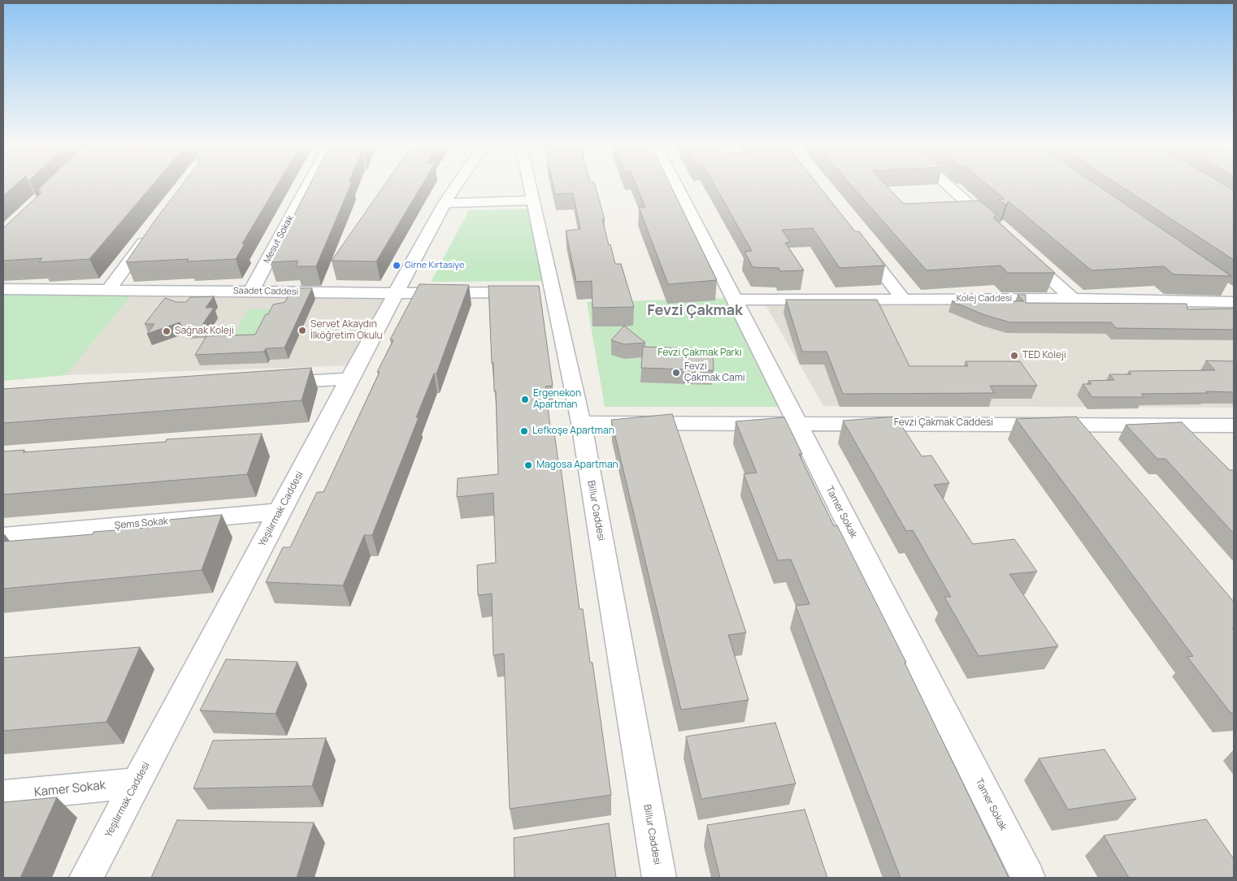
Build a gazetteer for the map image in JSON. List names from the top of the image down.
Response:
{
  "streets": {
    "street": [
      "Mesut Sokak",
      "Saadet Caddesi",
      "Kolej Caddesi",
      "Fevzi Çakmak Caddesi",
      "Yeşilırmak Caddesi",
      "Billur Caddesi",
      "Tamer Sokak",
      "Şems Sokak",
      "Kamer Sokak"
    ]
  },
  "crossings": [
    ["Mesut Sokak", "Saadet Caddesi"],
    ["Saadet Caddesi", "Yeşilırmak Caddesi"],
    ["Saadet Caddesi", "Billur Caddesi"],
    ["Kolej Caddesi", "Tamer Sokak"],
    ["Fevzi Çakmak Caddesi", "Billur Caddesi"],
    ["Fevzi Çakmak Caddesi", "Tamer Sokak"],
    ["Yeşilırmak Caddesi", "Şems Sokak"],
    ["Yeşilırmak Caddesi", "Kamer Sokak"]
  ],
  "districts": ["Fevzi Çakmak"],
  "parks": ["Fevzi Çakmak Parkı"],
  "places": [
    "Girne Kırtasiye",
    "Servet Akaydın İlköğretim Okulu",
    "Sağnak Koleji",
    "TED Koleji",
    "Fevzi Çakmak Cami",
    "Ergenekon Apartman",
    "Lefkoşe Apartman",
    "Magosa Apartman"
  ]
}
